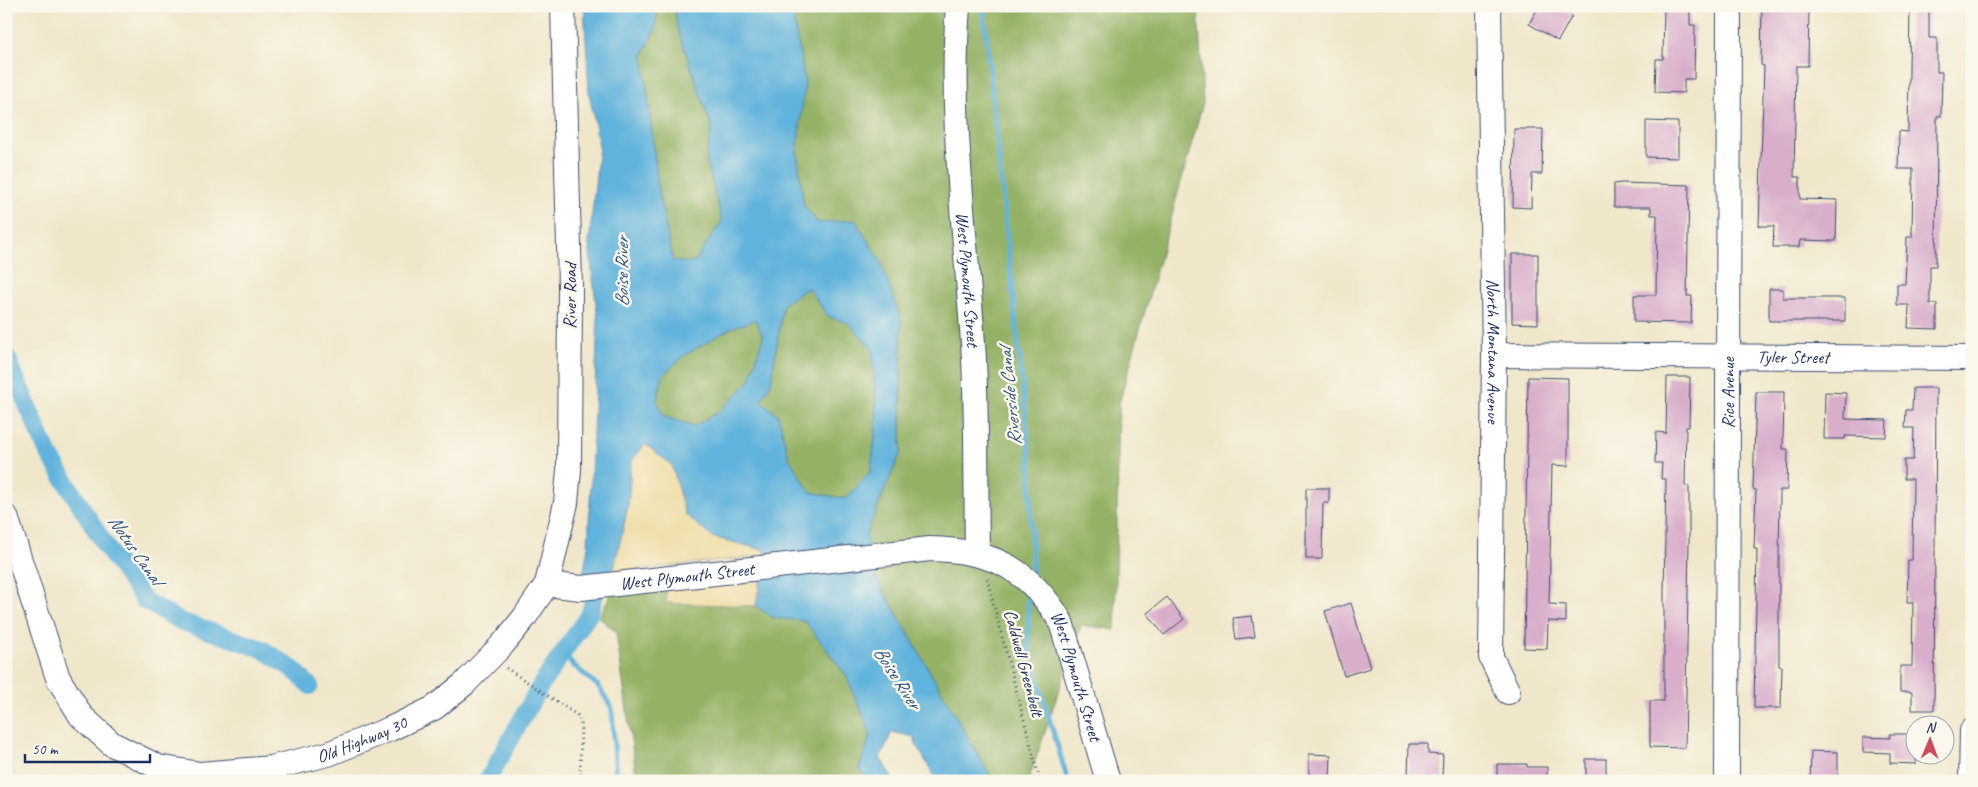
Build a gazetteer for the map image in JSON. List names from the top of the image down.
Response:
{
  "streets": {
    "street": [
      "West Plymouth Street",
      "River Road",
      "North Montana Avenue",
      "Tyler Street",
      "Rice Avenue",
      "Old Highway 30"
    ],
    "path": ["Caldwell Greenbelt"]
  },
  "crossings": [
    ["West Plymouth Street", "River Road"],
    ["West Plymouth Street", "Caldwell Greenbelt"],
    ["West Plymouth Street", "Old Highway 30"],
    ["River Road", "Old Highway 30"],
    ["North Montana Avenue", "Tyler Street"],
    ["Tyler Street", "Rice Avenue"]
  ],
  "water": ["Boise River", "Riverside Canal", "Notus Canal"],
  "scale_bar": "50 m",
  "north": "top"
}
